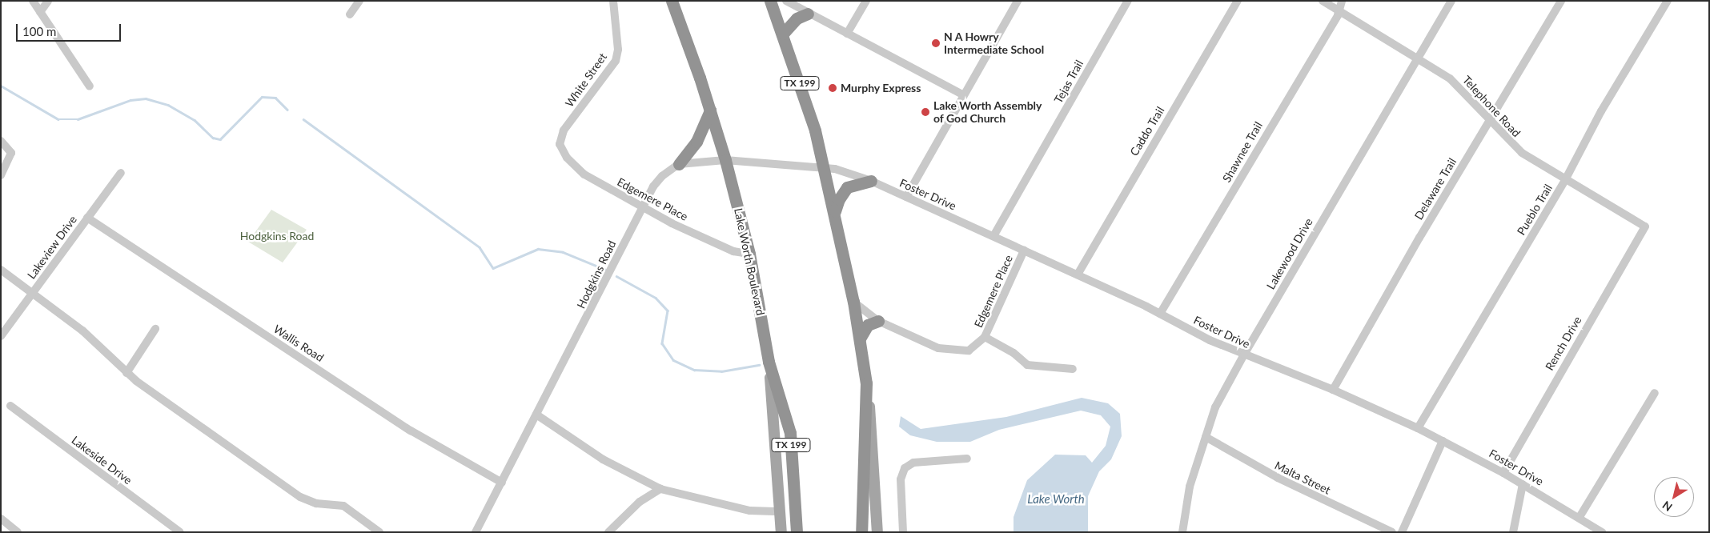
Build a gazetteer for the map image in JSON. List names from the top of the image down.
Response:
{
  "streets": {
    "highway": ["TX 199", "Lake Worth Boulevard"],
    "street": [
      "White Street",
      "Tejas Trail",
      "Telephone Road",
      "Caddo Trail",
      "Shawnee Trail",
      "Delaware Trail",
      "Foster Drive",
      "Edgemere Place",
      "Pueblo Trail",
      "Lakeview Drive",
      "Lakewood Drive",
      "Hodgkins Road",
      "Wallis Road",
      "Rench Drive",
      "Lakeside Drive",
      "Malta Street"
    ]
  },
  "crossings": [
    ["White Street", "Edgemere Place"],
    ["Tejas Trail", "Foster Drive"],
    ["TX 199", "Foster Drive"],
    ["TX 199", "Edgemere Place"],
    ["TX 199", "Lake Worth Boulevard"],
    ["Telephone Road", "Shawnee Trail"],
    ["Telephone Road", "Delaware Trail"],
    ["Telephone Road", "Pueblo Trail"],
    ["Telephone Road", "Lakewood Drive"],
    ["Telephone Road", "Rench Drive"],
    ["Caddo Trail", "Foster Drive"],
    ["Shawnee Trail", "Foster Drive"],
    ["Delaware Trail", "Foster Drive"],
    ["Foster Drive", "Edgemere Place"],
    ["Foster Drive", "Pueblo Trail"],
    ["Foster Drive", "Lakewood Drive"],
    ["Foster Drive", "Rench Drive"],
    ["Edgemere Place", "Lake Worth Boulevard"],
    ["Edgemere Place", "Hodgkins Road"],
    ["Lakeview Drive", "Wallis Road"],
    ["Lakewood Drive", "Malta Street"],
    ["Hodgkins Road", "Wallis Road"]
  ],
  "water": ["Lake Worth"],
  "parks": ["Hodgkins Road"],
  "places": ["N A Howry Intermediate School", "Murphy Express", "Lake Worth Assembly of God Church"],
  "scale_bar": "100 m",
  "north": "bottom left"
}
